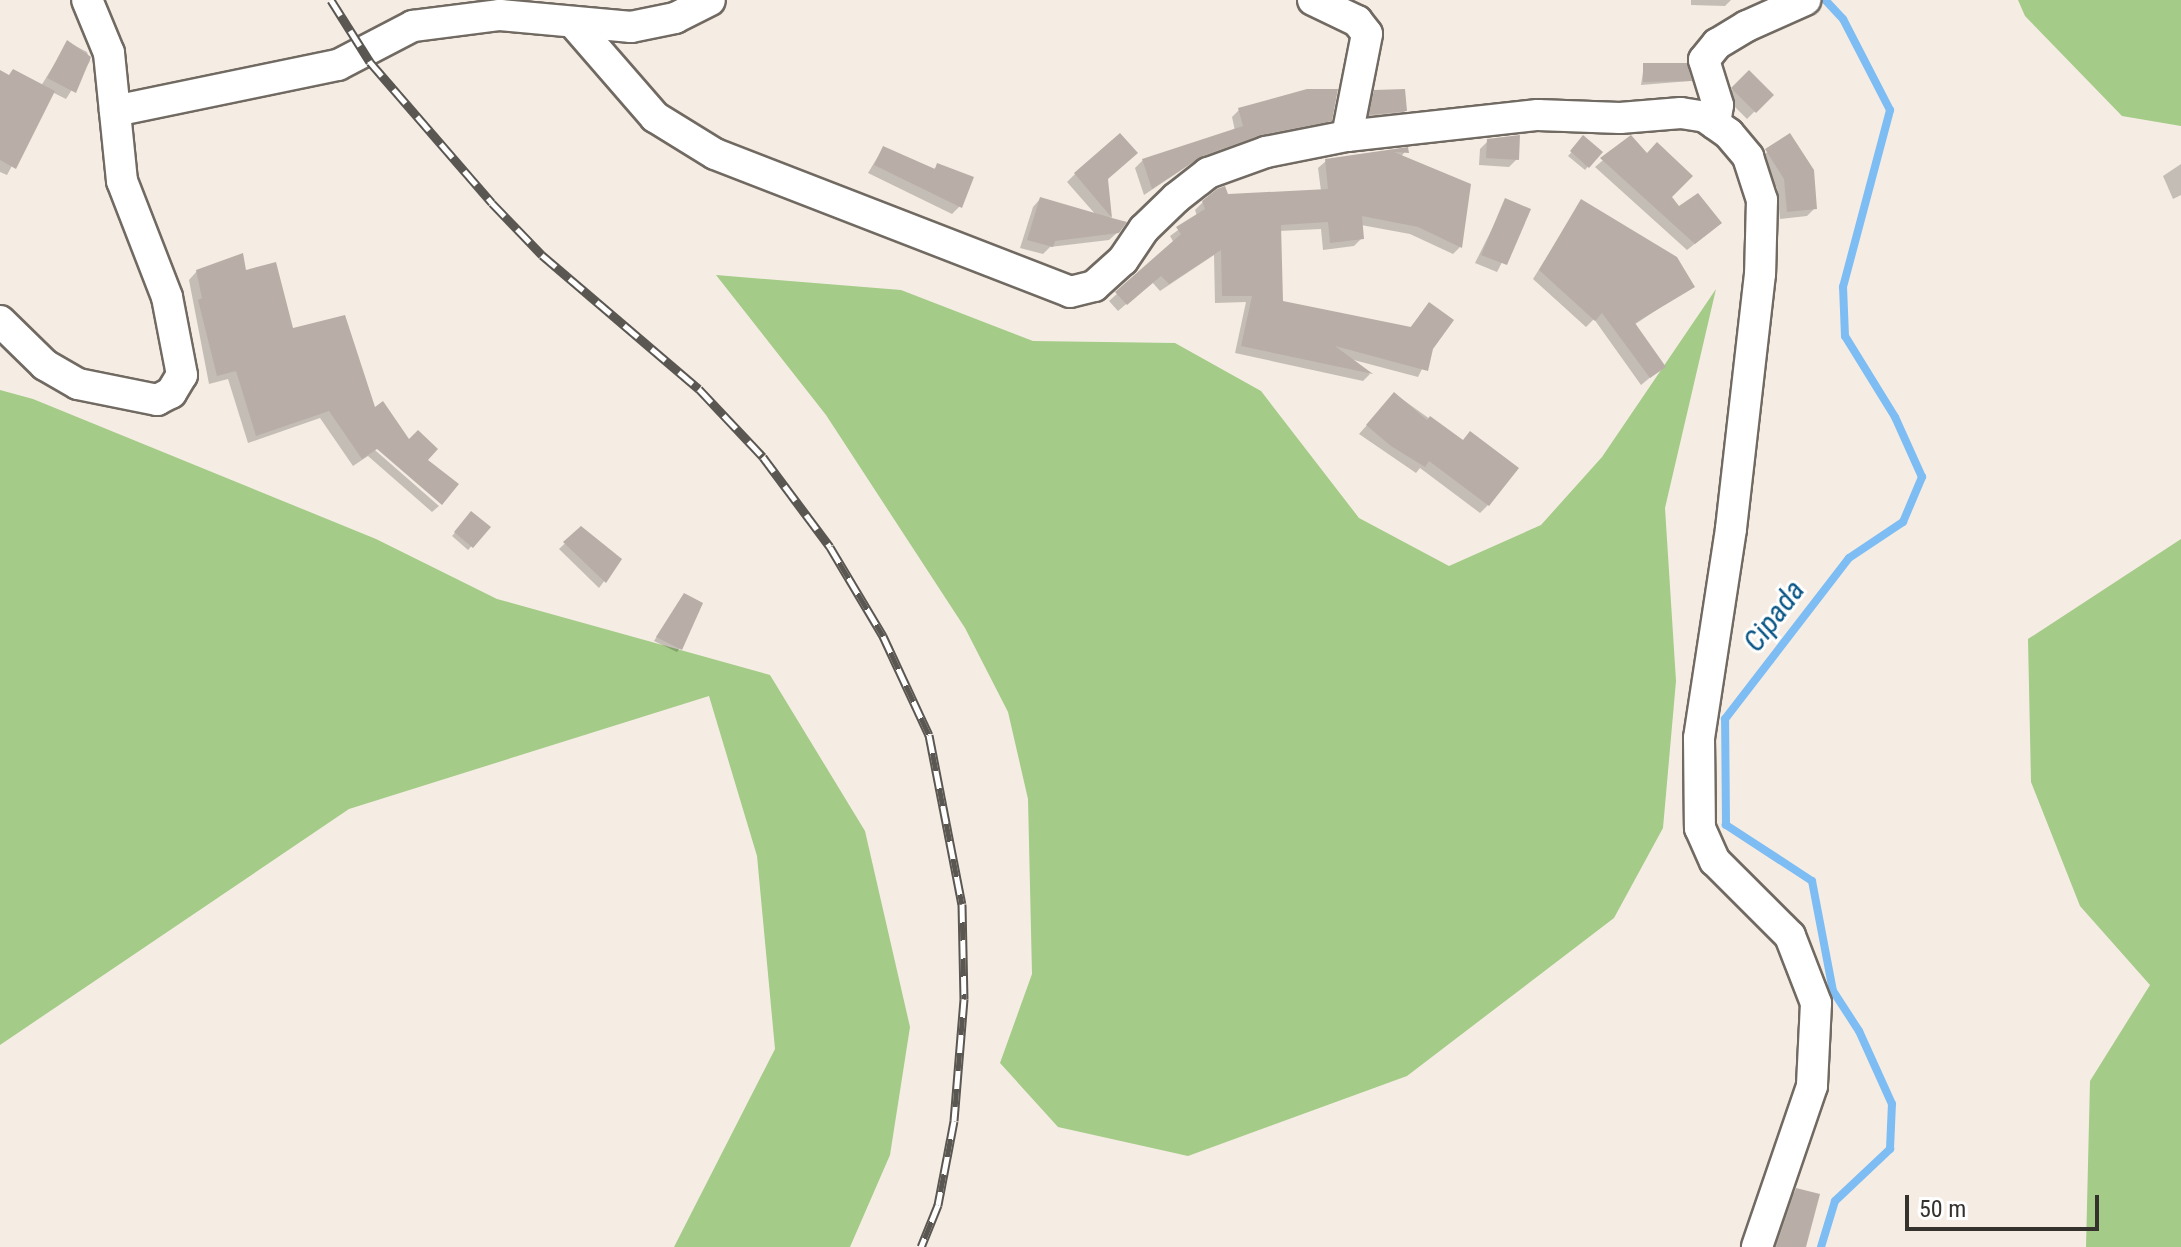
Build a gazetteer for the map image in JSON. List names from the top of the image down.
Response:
{
  "water": ["Cipada"],
  "scale_bar": "50 m"
}
